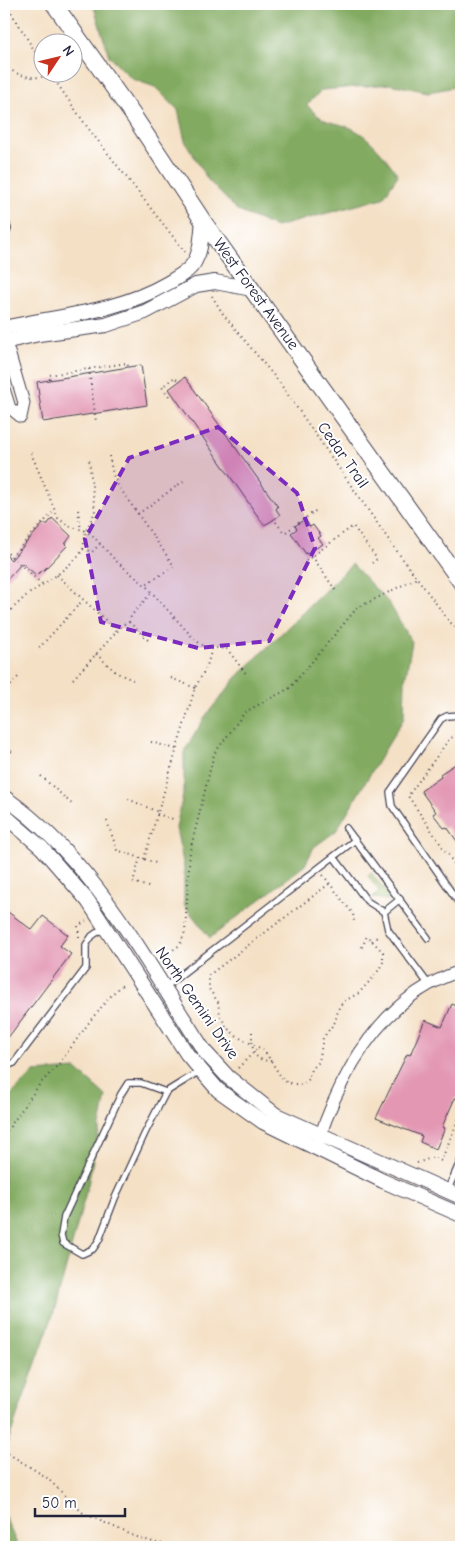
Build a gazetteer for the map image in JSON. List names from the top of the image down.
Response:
{
  "streets": {
    "main road": ["West Forest Avenue"],
    "street": ["North Gemini Drive"],
    "path": ["Cedar Trail"]
  },
  "scale_bar": "50 m",
  "north": "top right"
}
